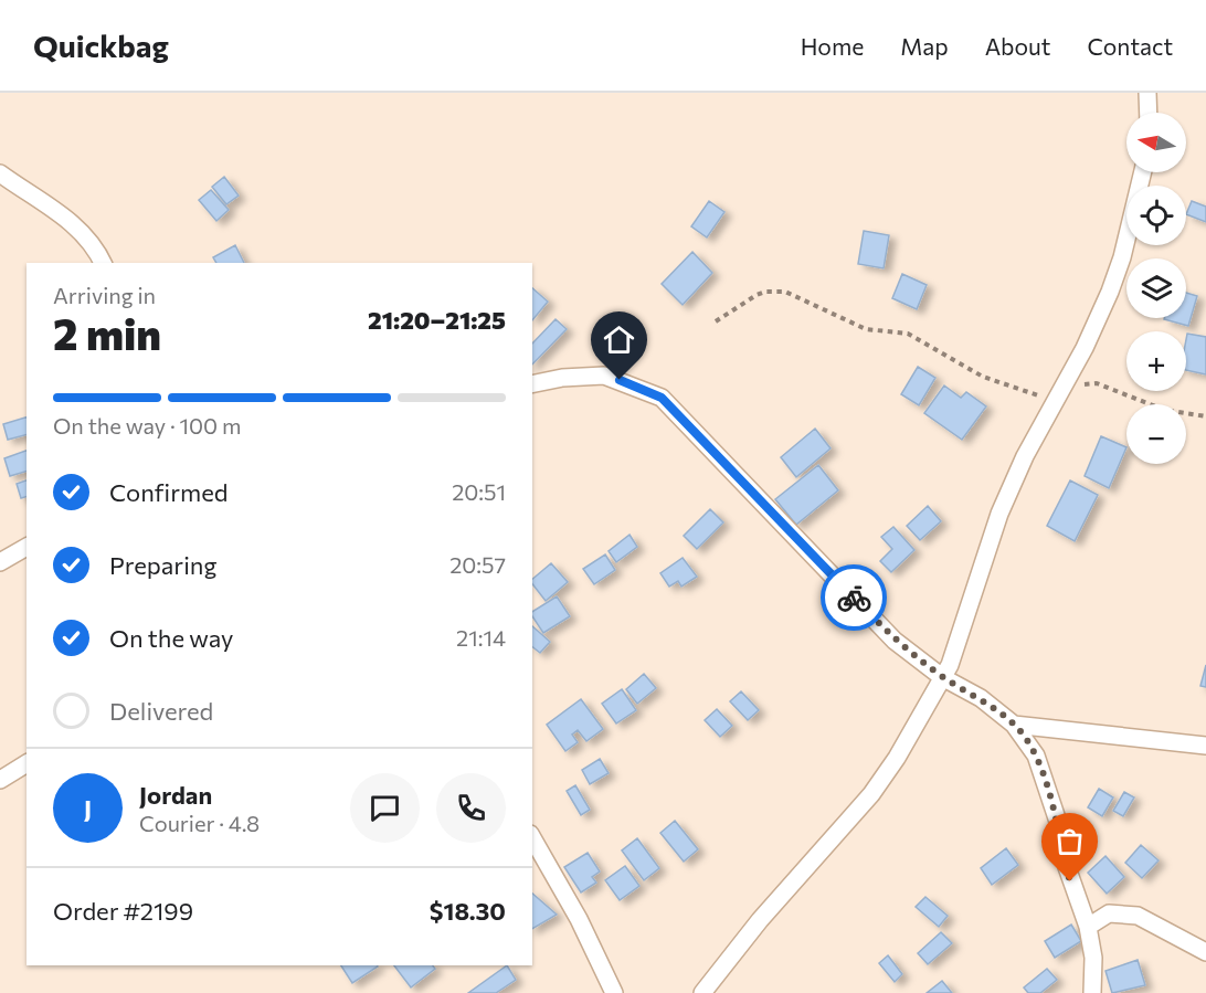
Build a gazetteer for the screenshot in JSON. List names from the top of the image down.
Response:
{
  "north": "left",
  "page": {
    "header": "Quickbag",
    "nav": [
      "Home",
      "Map",
      "About",
      "Contact"
    ],
    "map_buttons": ["+", "−"],
    "heading": ["2 min", "Arriving in", "21:20–21:25"],
    "panel": [
      "Jordan",
      "Courier · 4.8",
      "Order #2199",
      "$18.30"
    ],
    "bar": "On the way · 100 m",
    "list": [
      ["Confirmed", "20:51"],
      ["Preparing", "20:57"],
      ["On the way", "21:14"],
      "Delivered"
    ],
    "round": "J"
  }
}
